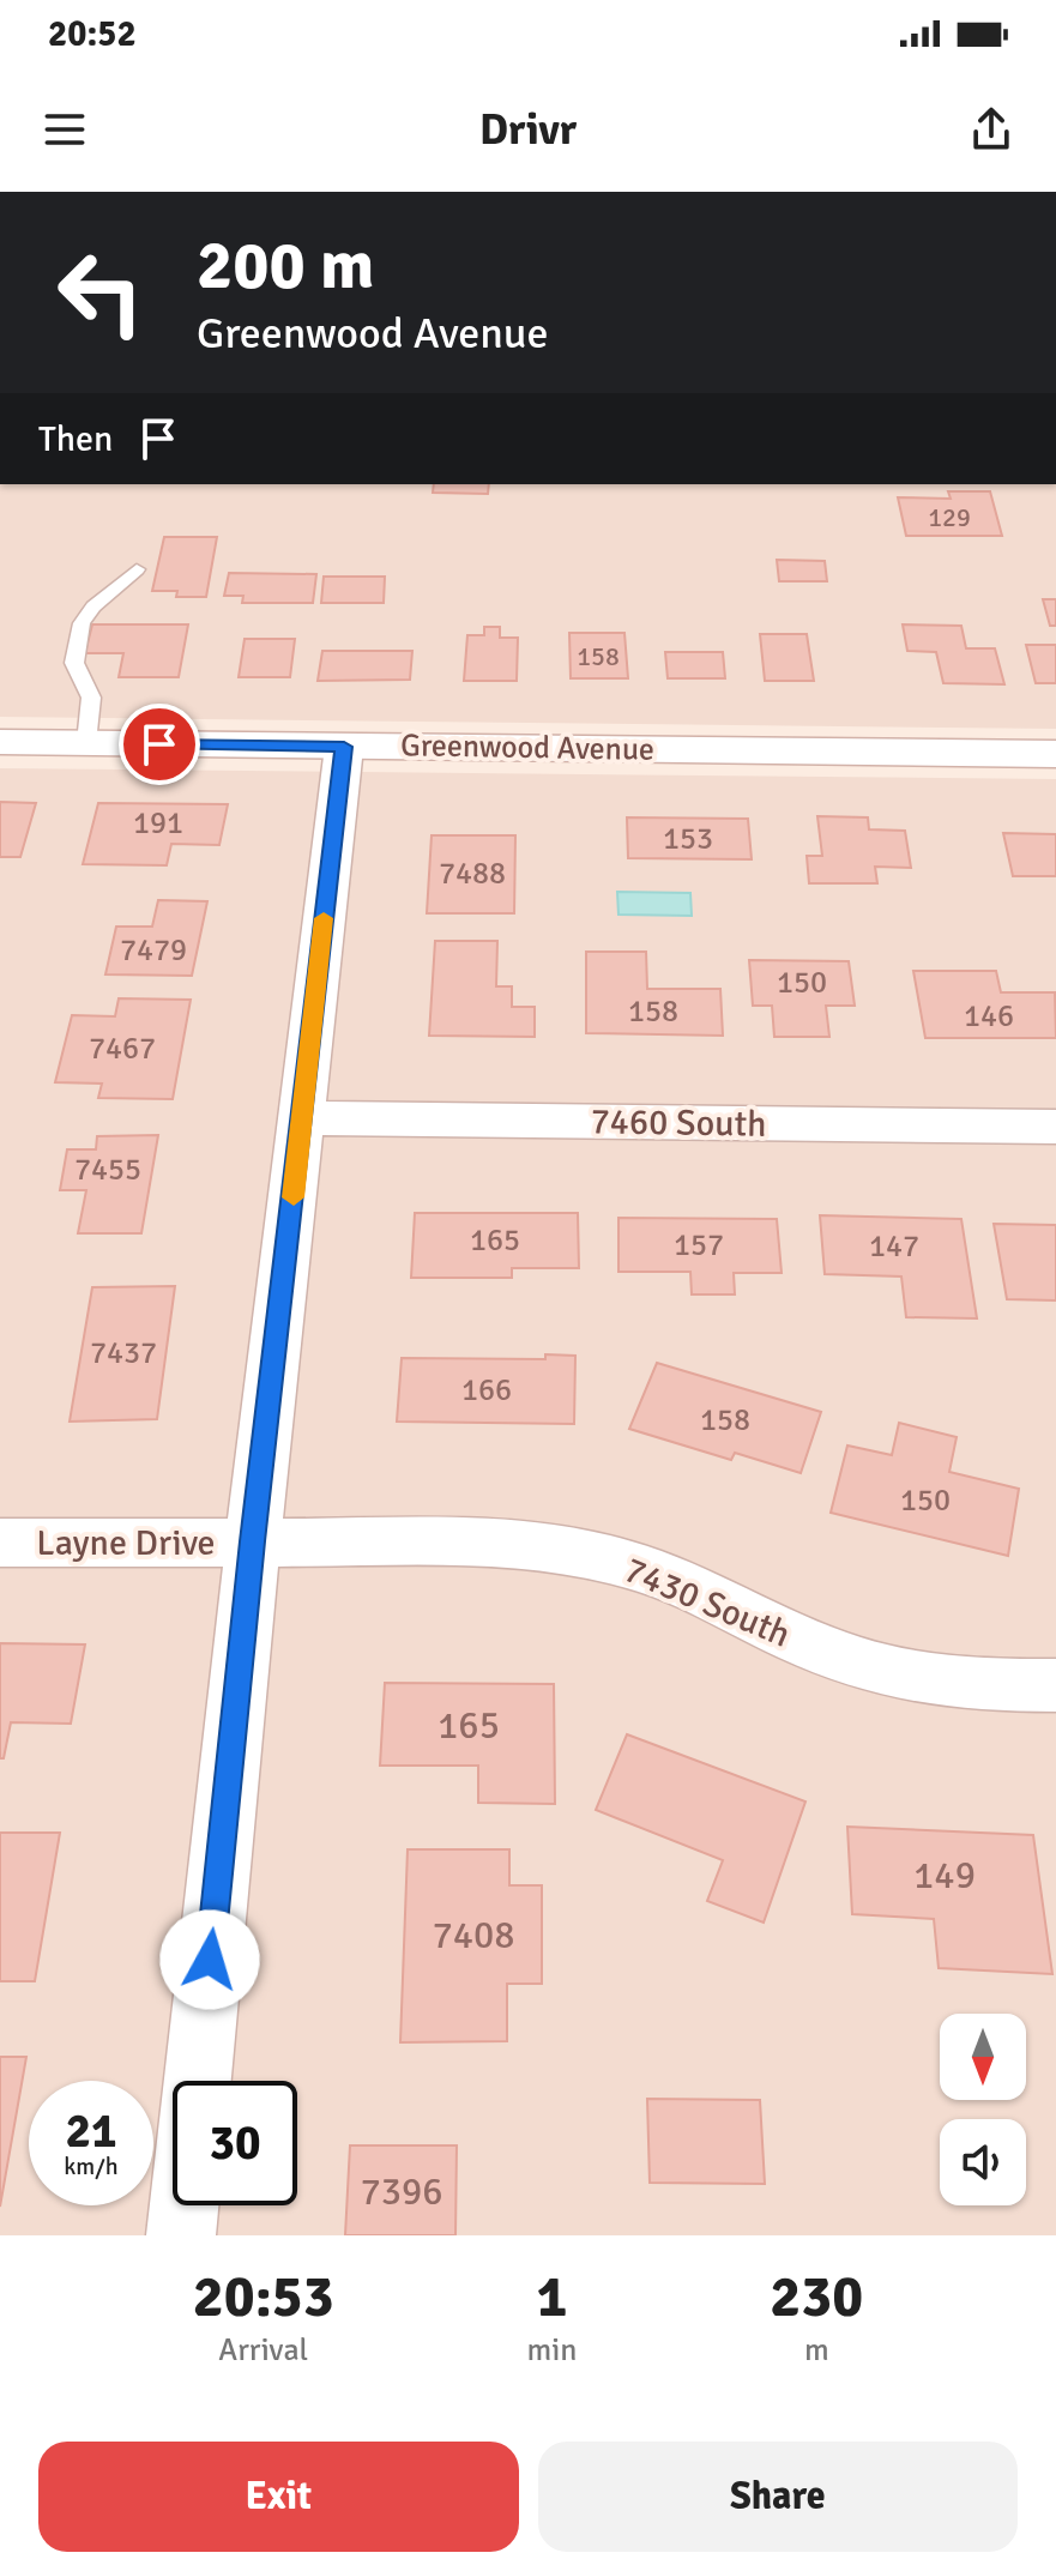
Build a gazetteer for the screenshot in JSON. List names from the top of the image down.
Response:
{
  "streets": {
    "street": [
      "Greenwood Avenue",
      "7460 South",
      "Layne Drive",
      "7430 South"
    ]
  },
  "crossings": [
    ["Layne Drive", "7430 South"]
  ],
  "house_numbers": [
    "129",
    "158",
    "191",
    "153",
    "7488",
    "7479",
    "150",
    "158",
    "146",
    "7467",
    "7455",
    "165",
    "157",
    "147",
    "7437",
    "166",
    "158",
    "150",
    "165",
    "149",
    "7408",
    "7396"
  ],
  "north": "bottom",
  "page": {
    "status": "20:52",
    "header": "Drivr",
    "turn": ["200 m", "Greenwood Avenue"],
    "then": "Then",
    "speed": "21 km/h",
    "limit": "30",
    "eta": [
      "20:53",
      "Arrival",
      "1",
      "min",
      "230",
      "m"
    ],
    "buttons": ["Exit", "Share"]
  }
}
